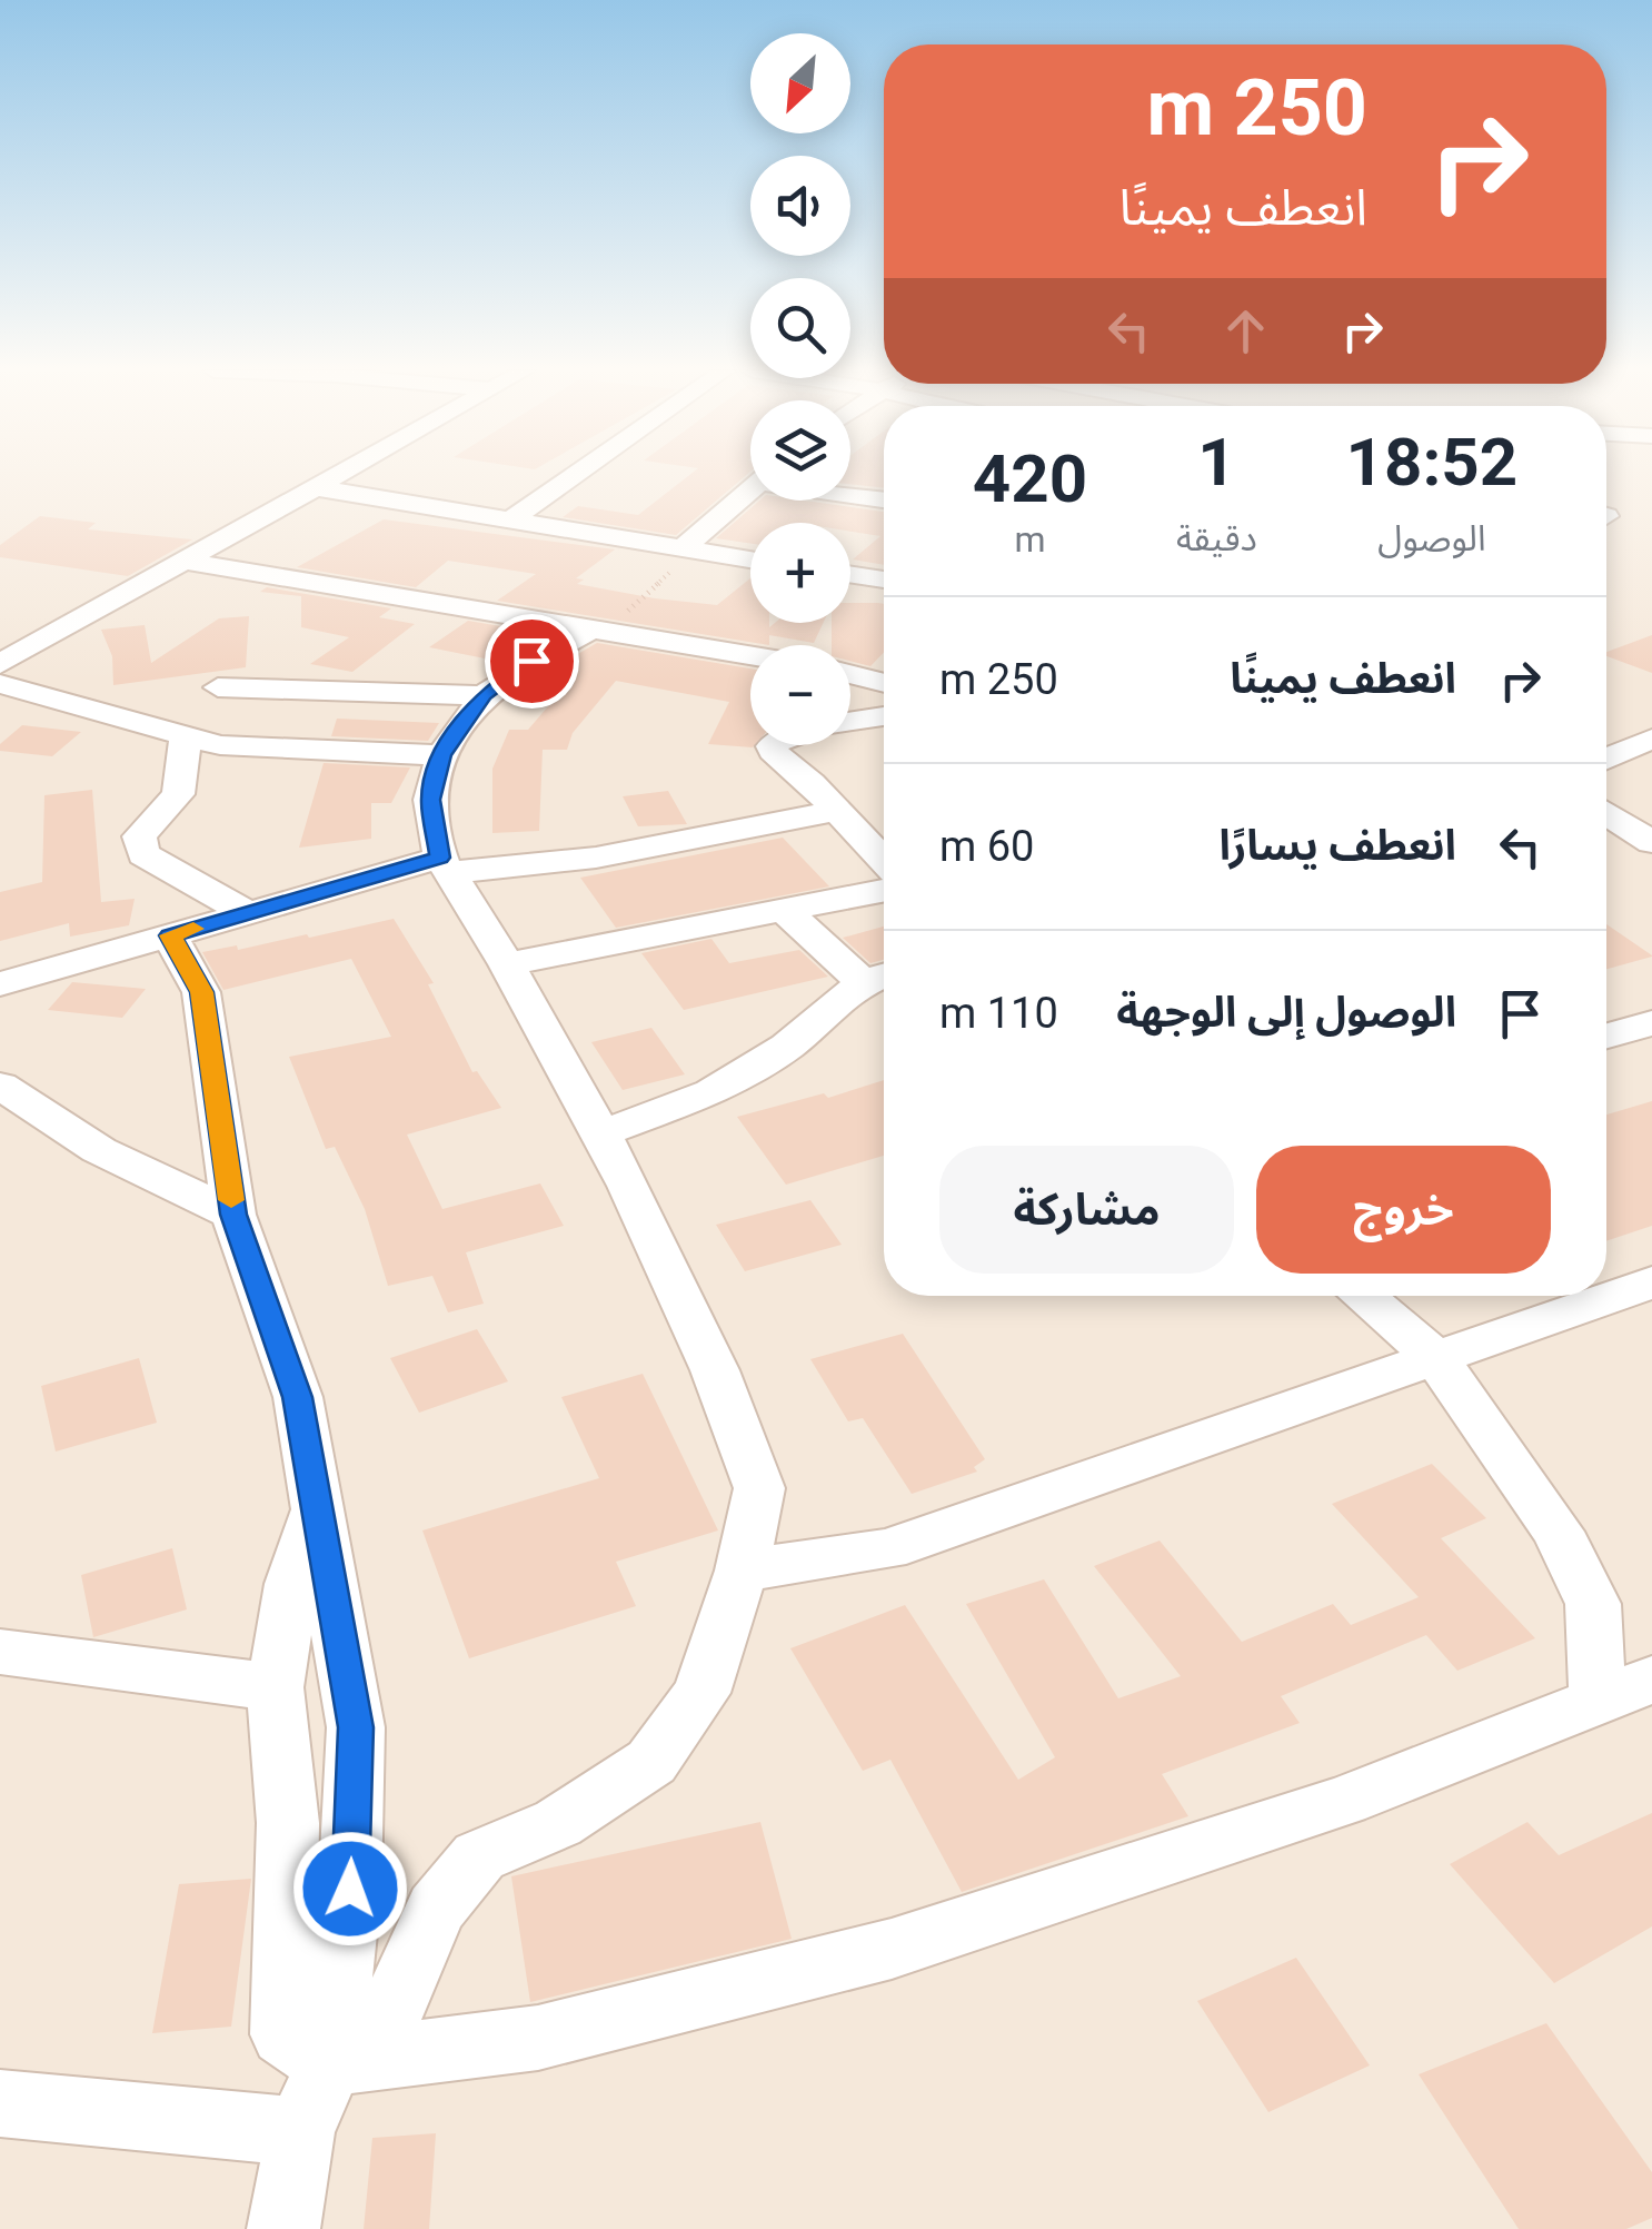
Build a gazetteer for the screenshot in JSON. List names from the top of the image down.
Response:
{
  "north": "bottom left",
  "page": {
    "map_buttons": ["+", "−"],
    "turn": ["250 m", "انعطف يمينًا"],
    "eta": [
      "18:52",
      "الوصول",
      "1",
      "دقيقة",
      "420",
      "m"
    ],
    "list": [
      {
        "name": "انعطف يمينًا",
        "value": "250 m"
      },
      {
        "name": "انعطف يسارًا",
        "value": "60 m"
      },
      {
        "name": "الوصول إلى الوجهة",
        "value": "110 m"
      }
    ],
    "buttons": ["خروج", "مشاركة"]
  }
}
